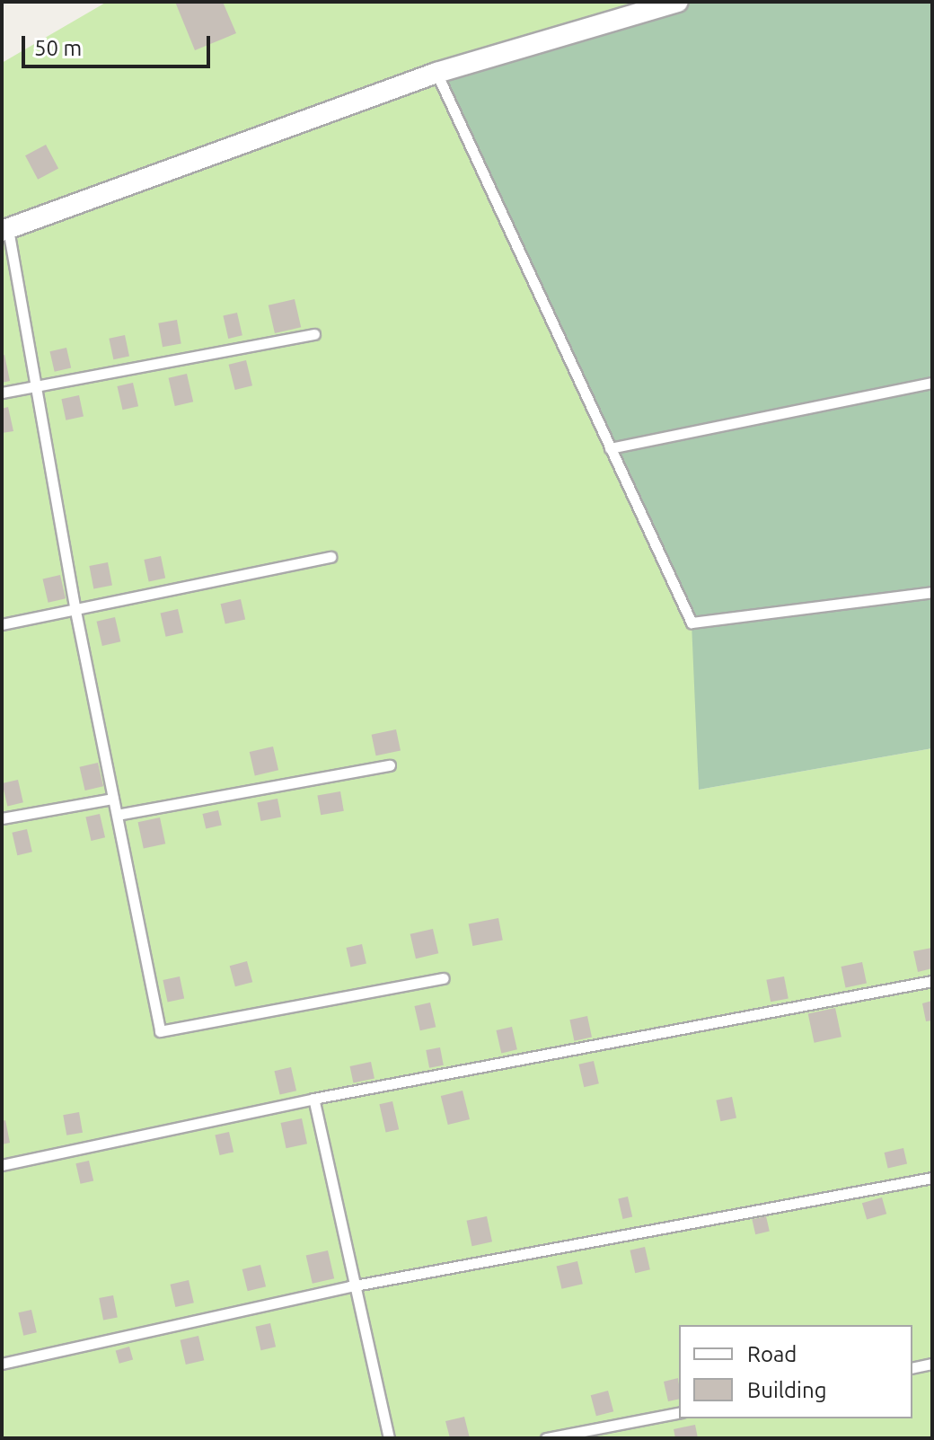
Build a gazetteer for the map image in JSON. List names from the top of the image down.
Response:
{
  "legend": ["Road", "Building"],
  "scale_bar": "50 m"
}
